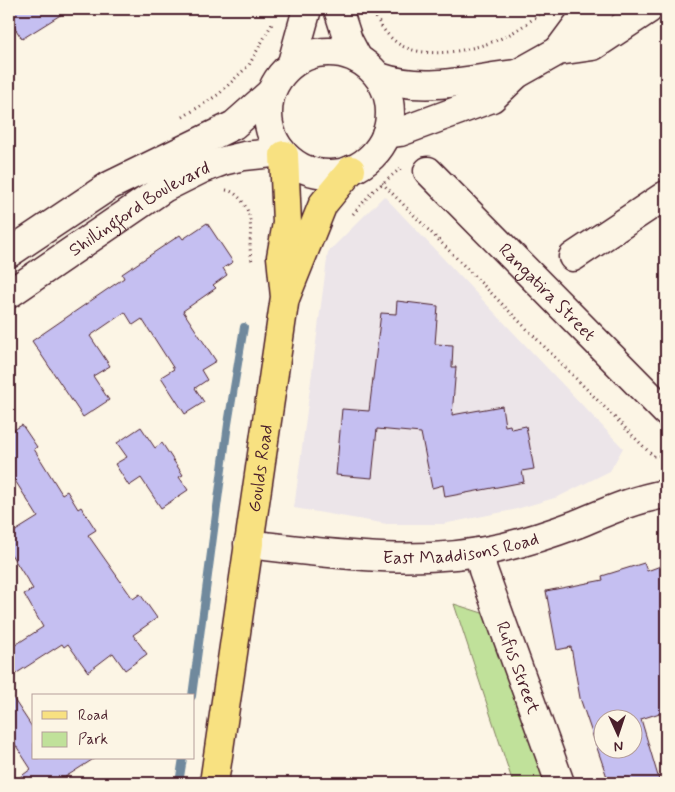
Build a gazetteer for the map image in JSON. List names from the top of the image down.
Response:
{
  "streets": {
    "main road": ["Goulds Road"],
    "street": [
      "Shillingford Boulevard",
      "Rangatira Street",
      "East Maddisons Road",
      "Rufus Street"
    ]
  },
  "crossings": [
    ["Shillingford Boulevard", "Goulds Road"],
    ["Goulds Road", "East Maddisons Road"],
    ["East Maddisons Road", "Rufus Street"]
  ],
  "legend": ["Road", "Park"],
  "north": "bottom"
}
